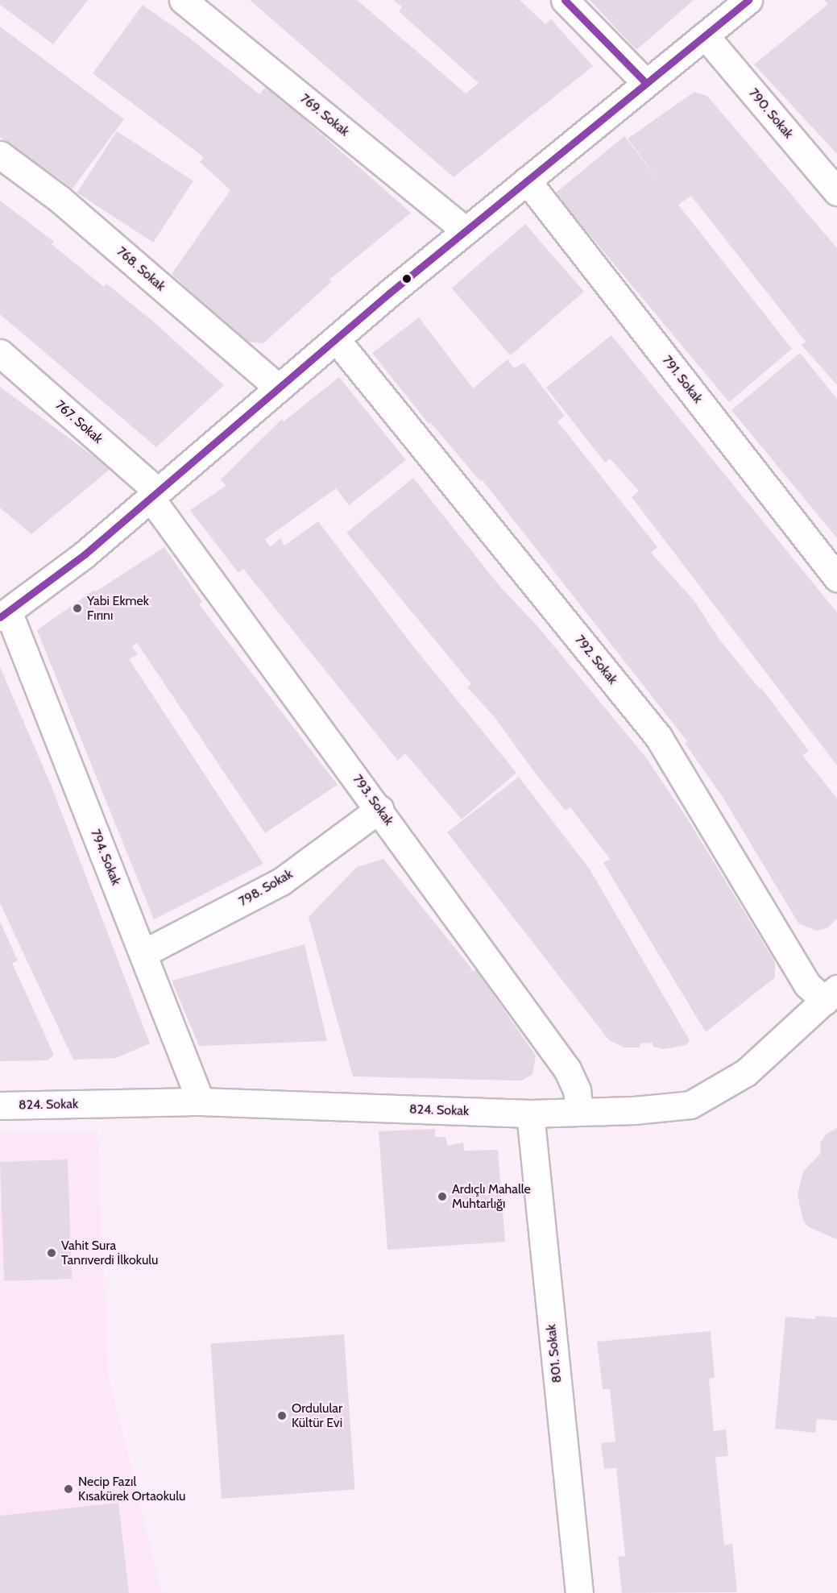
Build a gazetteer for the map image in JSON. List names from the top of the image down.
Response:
{
  "streets": {
    "street": [
      "790. Sokak",
      "769. Sokak",
      "768. Sokak",
      "791. Sokak",
      "767. Sokak",
      "792. Sokak",
      "793. Sokak",
      "794. Sokak",
      "798. Sokak",
      "824. Sokak",
      "801. Sokak"
    ]
  },
  "crossings": [
    ["767. Sokak", "793. Sokak"],
    ["792. Sokak", "824. Sokak"],
    ["793. Sokak", "798. Sokak"],
    ["793. Sokak", "824. Sokak"],
    ["794. Sokak", "798. Sokak"],
    ["794. Sokak", "824. Sokak"],
    ["824. Sokak", "801. Sokak"]
  ],
  "places": [
    "Yabi Ekmek Fırını",
    "Ardıçlı Mahalle Muhtarlığı",
    "Vahit Sura Tanrıverdi İlkokulu",
    "Ordulular Kültür Evi",
    "Necip Fazıl Kısakürek Ortaokulu"
  ]
}
